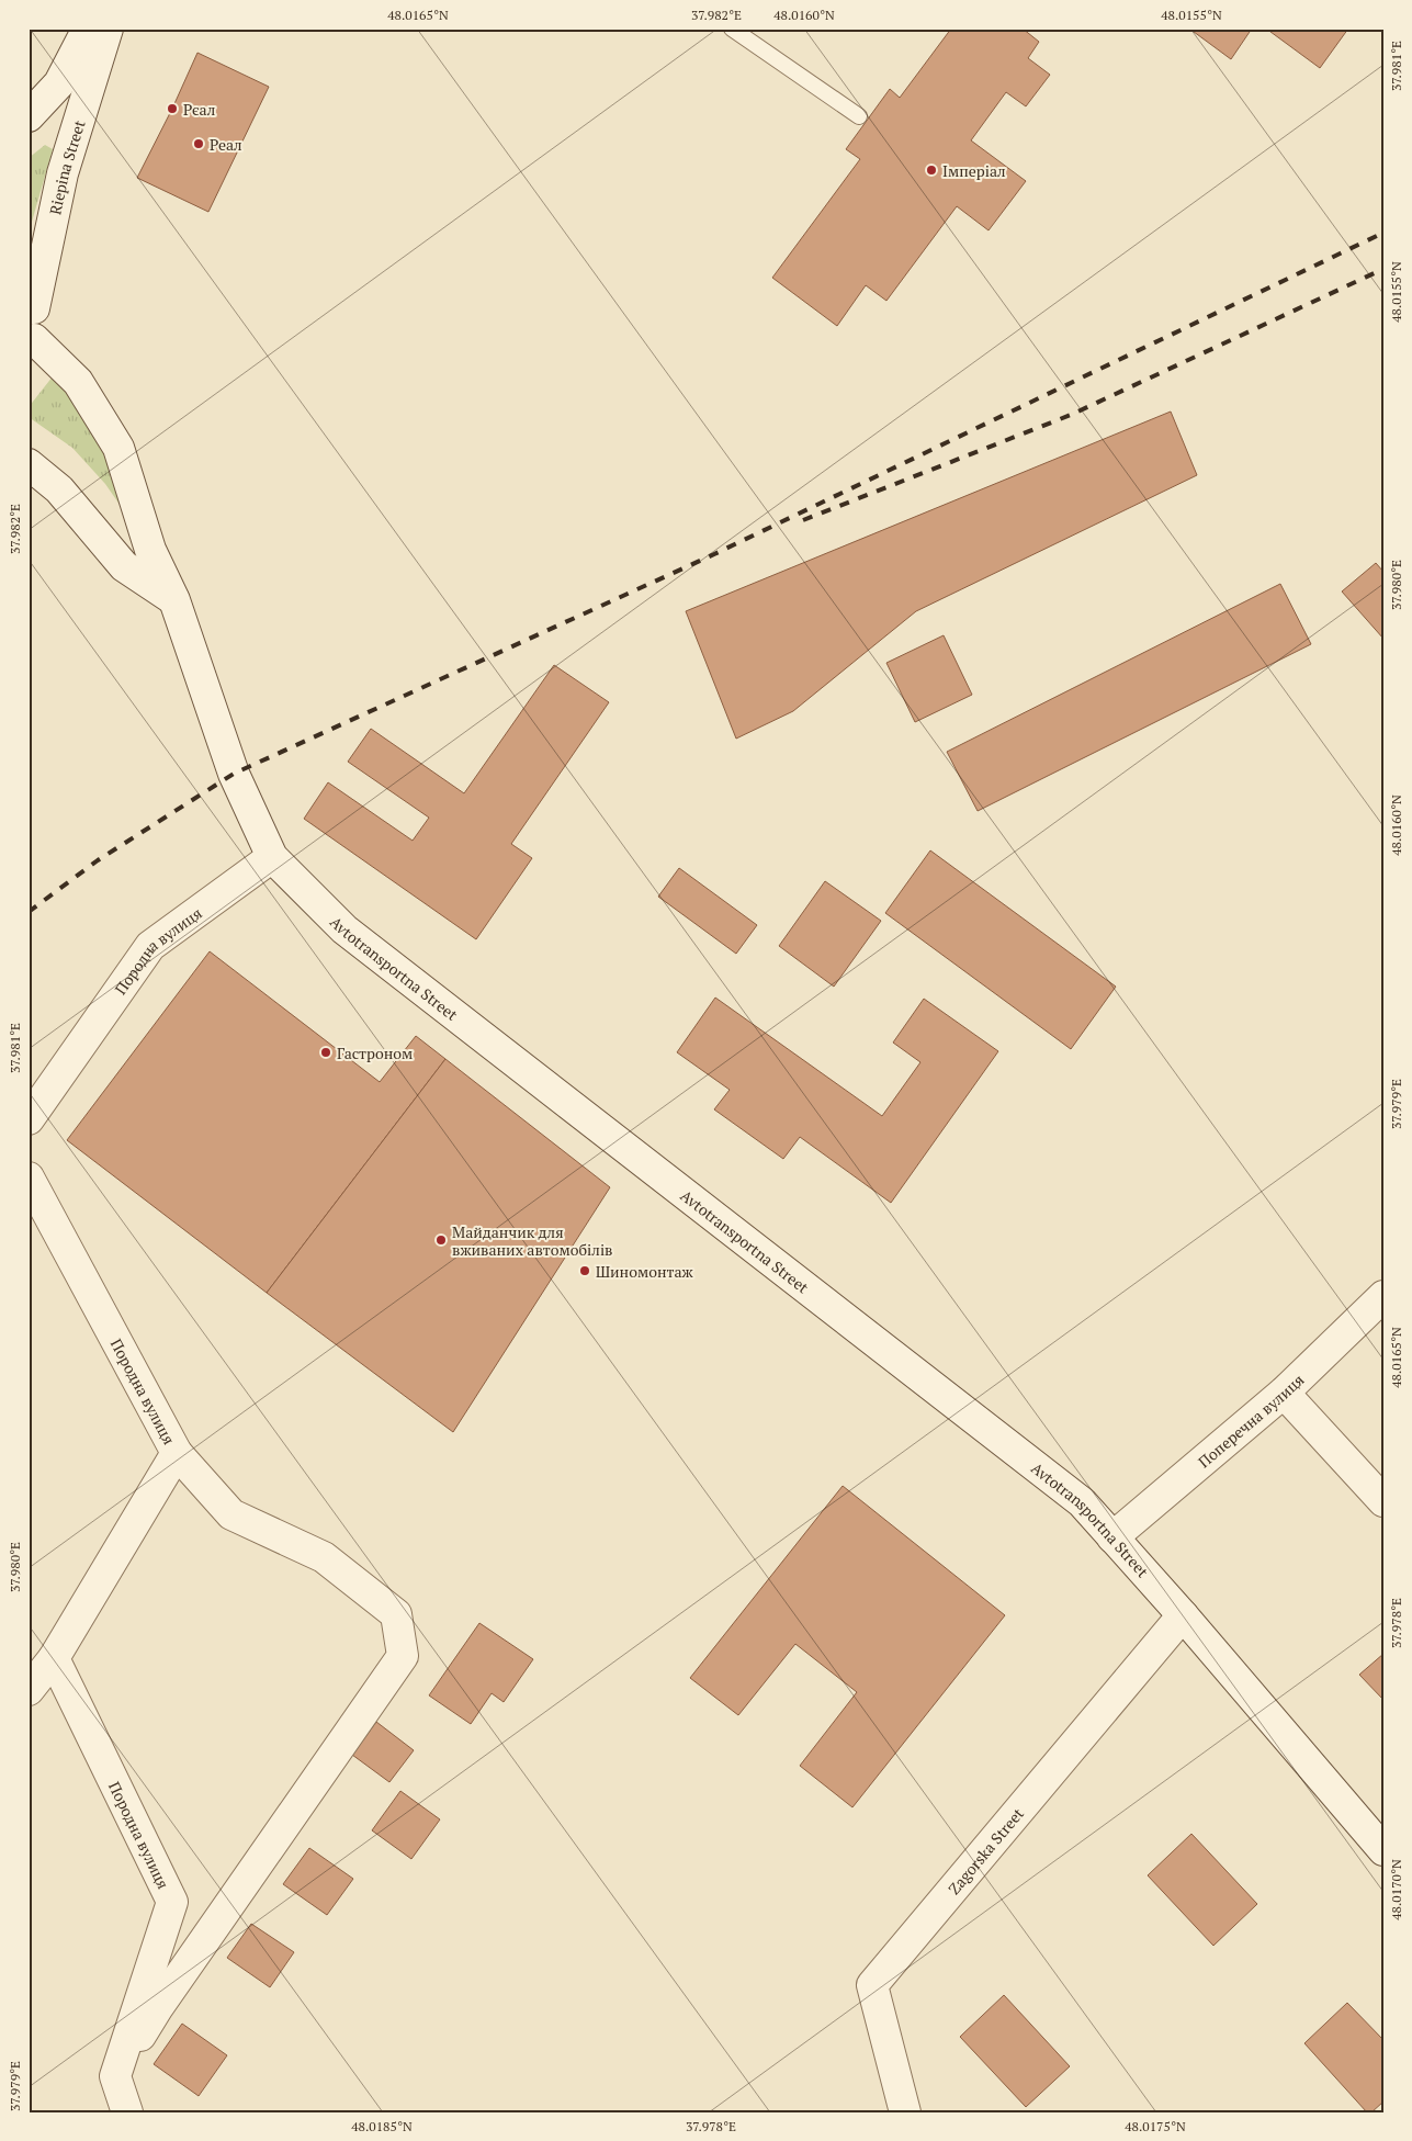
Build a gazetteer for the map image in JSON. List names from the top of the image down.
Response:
{
  "streets": {
    "street": [
      "Riepina Street",
      "Породна вулиця",
      "Avtotransportna Street",
      "Поперечна вулиця",
      "Zagorska Street"
    ]
  },
  "crossings": [
    ["Riepina Street", "Avtotransportna Street"],
    ["Породна вулиця", "Avtotransportna Street"],
    ["Avtotransportna Street", "Поперечна вулиця"],
    ["Avtotransportna Street", "Zagorska Street"]
  ],
  "places": [
    "Рєал",
    "Реал",
    "Імперіал",
    "Гастроном",
    "Майданчик для вживаних автомобілів",
    "Шиномонтаж"
  ],
  "coordinates": [
    "48.0165°N",
    "37.982°E",
    "48.0160°N",
    "48.0155°N",
    "37.981°E",
    "37.980°E",
    "37.979°E",
    "37.978°E",
    "48.0170°N",
    "48.0185°N",
    "48.0175°N"
  ]
}
